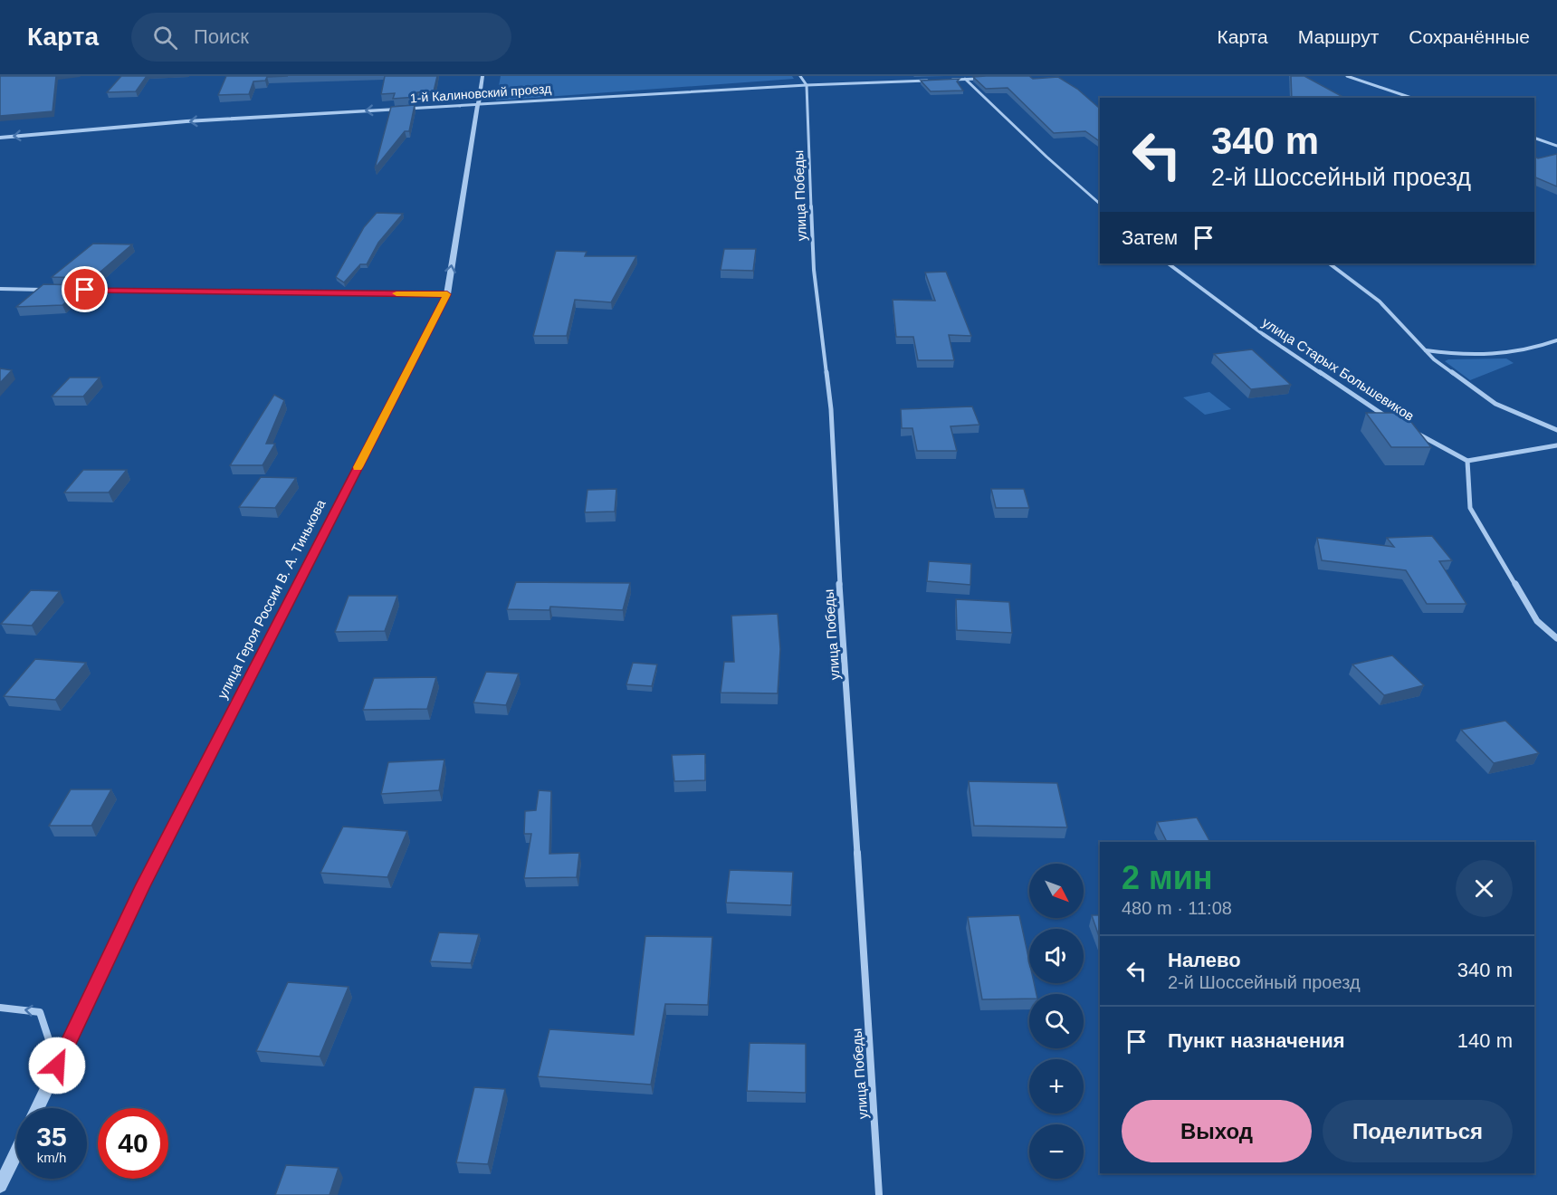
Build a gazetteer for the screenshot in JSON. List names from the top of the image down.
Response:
{
  "streets": {
    "street": [
      "1-й Калиновский проезд",
      "улица Победы",
      "улица Старых Большевиков",
      "улица Героя России В. А. Тинькова"
    ]
  },
  "crossings": [
    ["1-й Калиновский проезд", "улица Победы"],
    ["1-й Калиновский проезд", "улица Героя России В. А. Тинькова"]
  ],
  "one_way": ["1-й Калиновский проезд"],
  "north": "bottom right",
  "page": {
    "header": "Карта",
    "search": "Поиск",
    "nav": ["Карта", "Маршрут", "Сохранённые"],
    "turn": ["340 m", "2-й Шоссейный проезд"],
    "then": "Затем",
    "heading": ["2 мин", "480 m · 11:08"],
    "map_buttons": ["+", "−"],
    "list": [
      {
        "name": "Налево",
        "note": "2-й Шоссейный проезд",
        "value": "340 m"
      },
      {
        "name": "Пункт назначения",
        "value": "140 m"
      }
    ],
    "buttons": ["Выход", "Поделиться"],
    "speed": "35 km/h",
    "limit": "40"
  }
}
